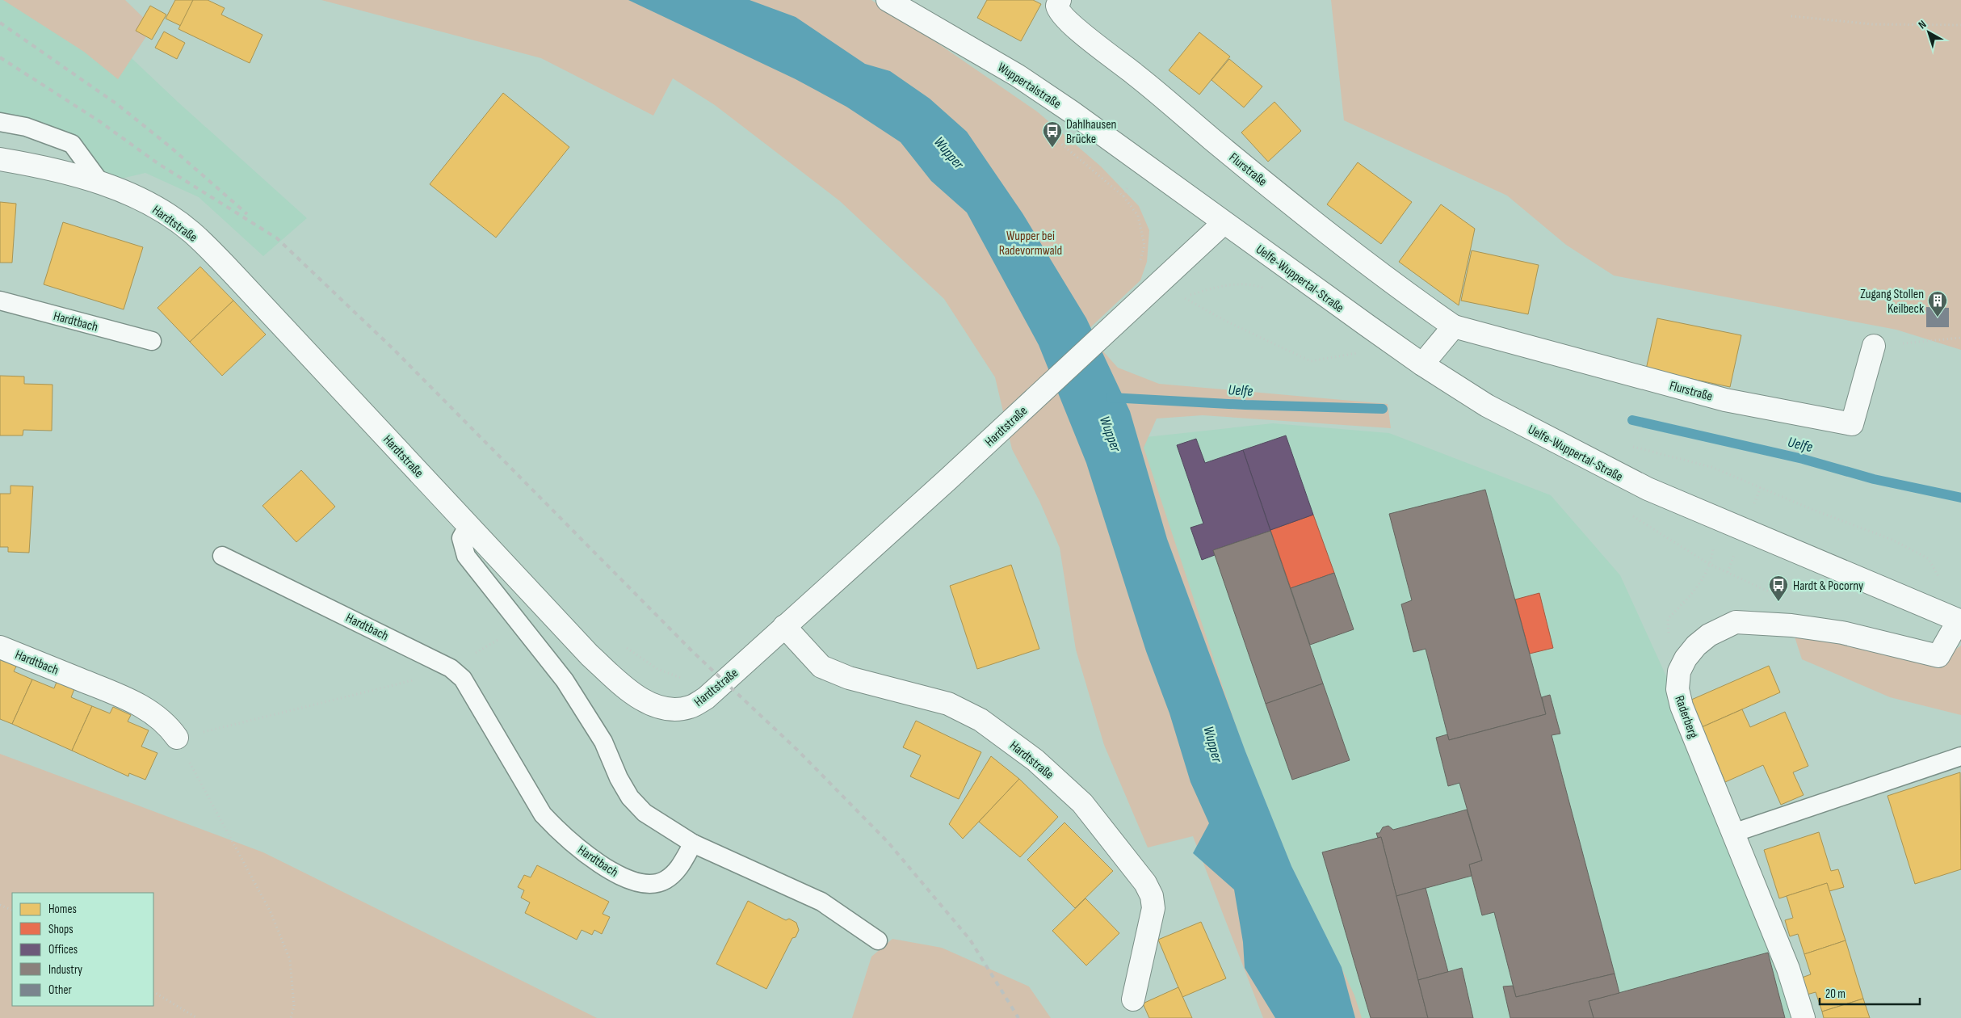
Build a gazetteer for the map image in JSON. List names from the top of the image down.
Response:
{
  "streets": {
    "main road": [
      "Wuppertalstraße",
      "Flurstraße",
      "Hardtstraße",
      "Uelfe-Wuppertal-Straße",
      "Hardtbach",
      "Raderberg"
    ]
  },
  "crossings": [
    ["Wuppertalstraße", "Hardtstraße"],
    ["Wuppertalstraße", "Uelfe-Wuppertal-Straße"],
    ["Hardtstraße", "Uelfe-Wuppertal-Straße"],
    ["Uelfe-Wuppertal-Straße", "Raderberg"]
  ],
  "water": ["Wupper", "Uelfe"],
  "parks": ["Wupper bei Radevormwald"],
  "places": {
    "bus stop": ["Dahlhausen Brücke", "Hardt & Pocorny"],
    "building": ["Zugang Stollen Keilbeck"]
  },
  "legend": [
    "Homes",
    "Shops",
    "Offices",
    "Industry",
    "Other"
  ],
  "scale_bar": "20 m",
  "north": "top left"
}
